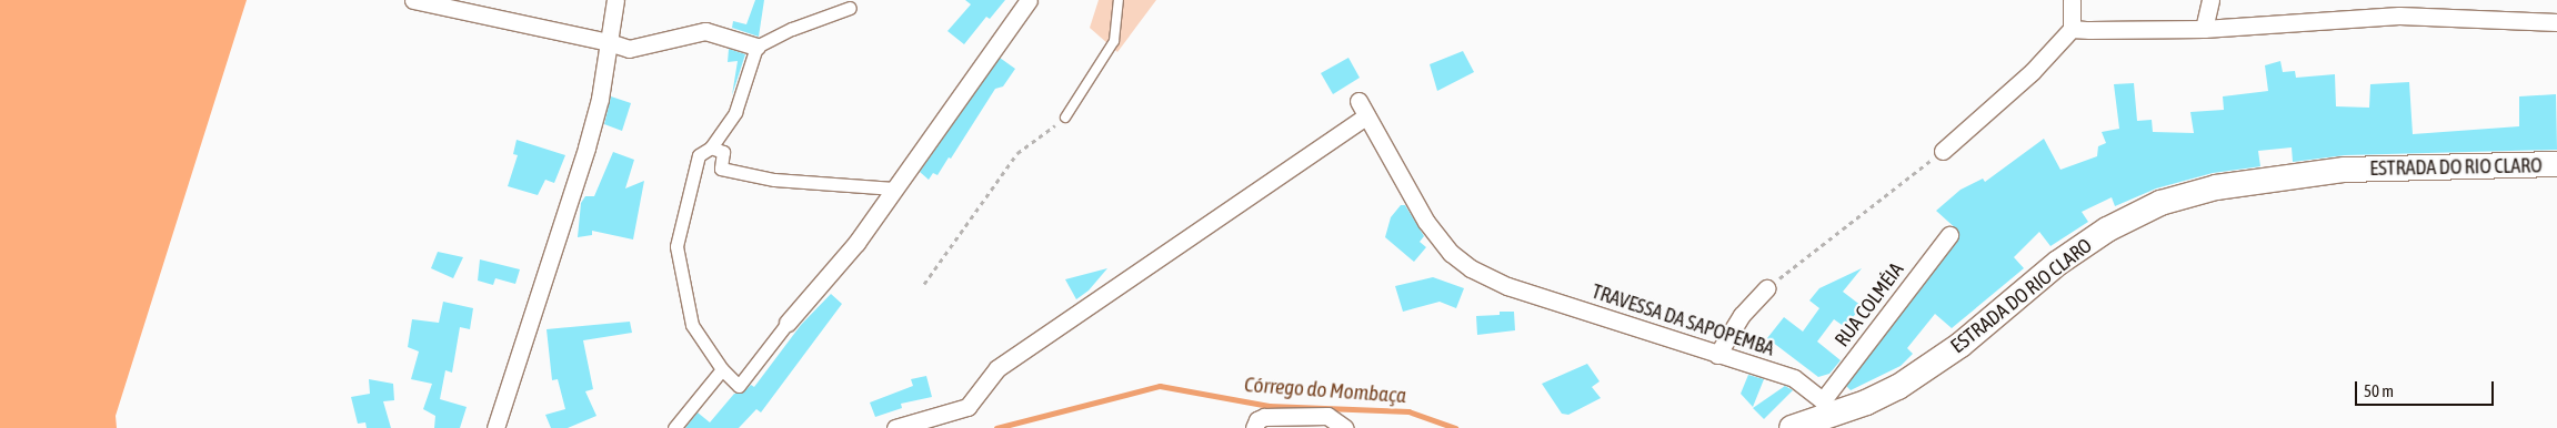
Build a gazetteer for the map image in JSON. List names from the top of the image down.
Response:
{
  "streets": {
    "main road": ["ESTRADA DO RIO CLARO"],
    "street": ["RUA COLMÉIA", "TRAVESSA DA SAPOPEMBA"]
  },
  "crossings": [
    ["ESTRADA DO RIO CLARO", "RUA COLMÉIA"],
    ["ESTRADA DO RIO CLARO", "TRAVESSA DA SAPOPEMBA"],
    ["RUA COLMÉIA", "TRAVESSA DA SAPOPEMBA"]
  ],
  "water": ["Córrego do Mombaça"],
  "scale_bar": "50 m"
}
